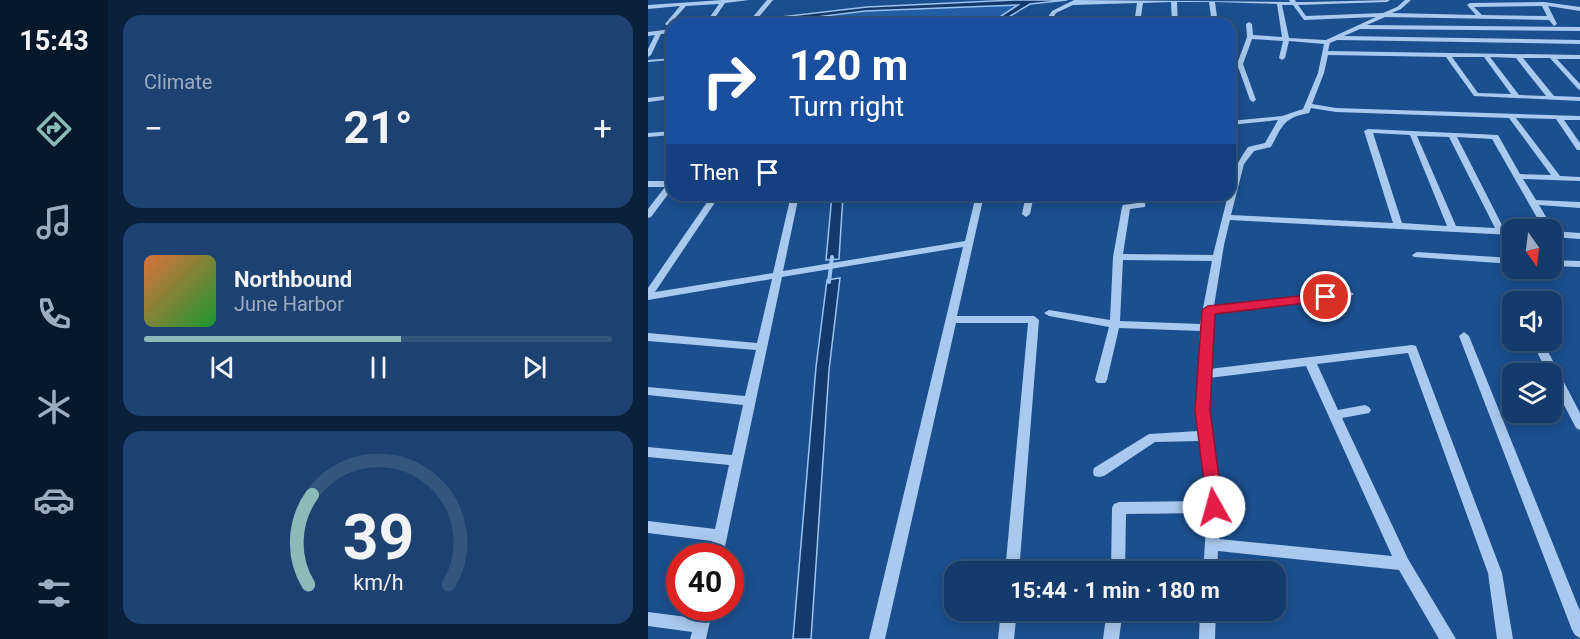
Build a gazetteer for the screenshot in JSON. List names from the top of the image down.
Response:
{
  "north": "bottom",
  "page": {
    "tabs": "15:43",
    "tile": "Climate",
    "turn": ["120 m", "Turn right"],
    "heat": ["−", "21°", "+"],
    "then": "Then",
    "song": ["Northbound", "June Harbor"],
    "limit": "40",
    "trip": "15:44 · 1 min · 180 m",
    "gauge": ["39", "km/h"]
  }
}
